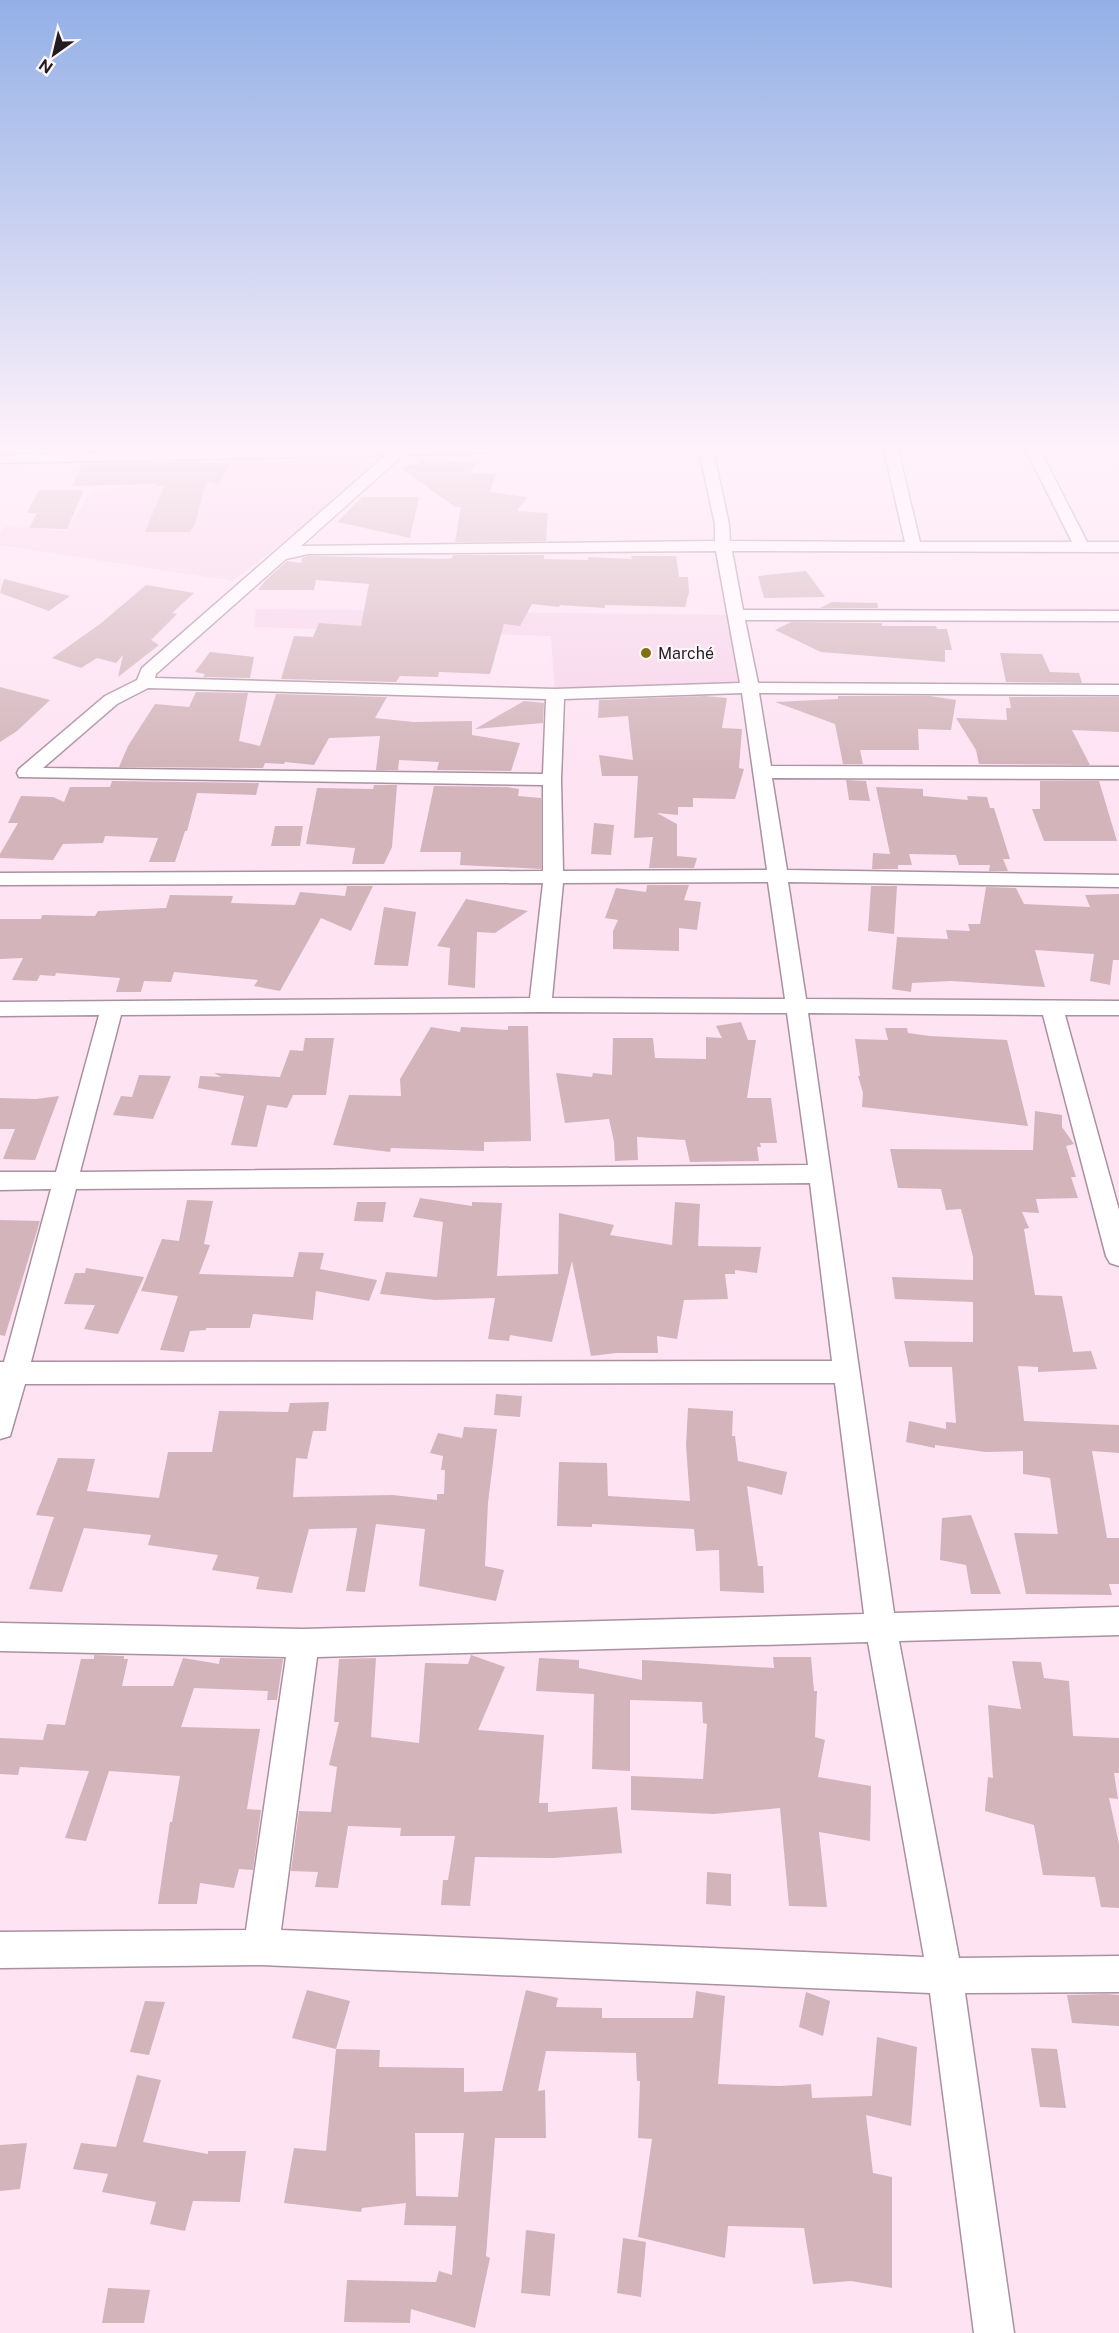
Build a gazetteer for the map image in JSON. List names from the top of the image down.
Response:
{
  "places": ["Marché"],
  "north": "bottom left"
}
